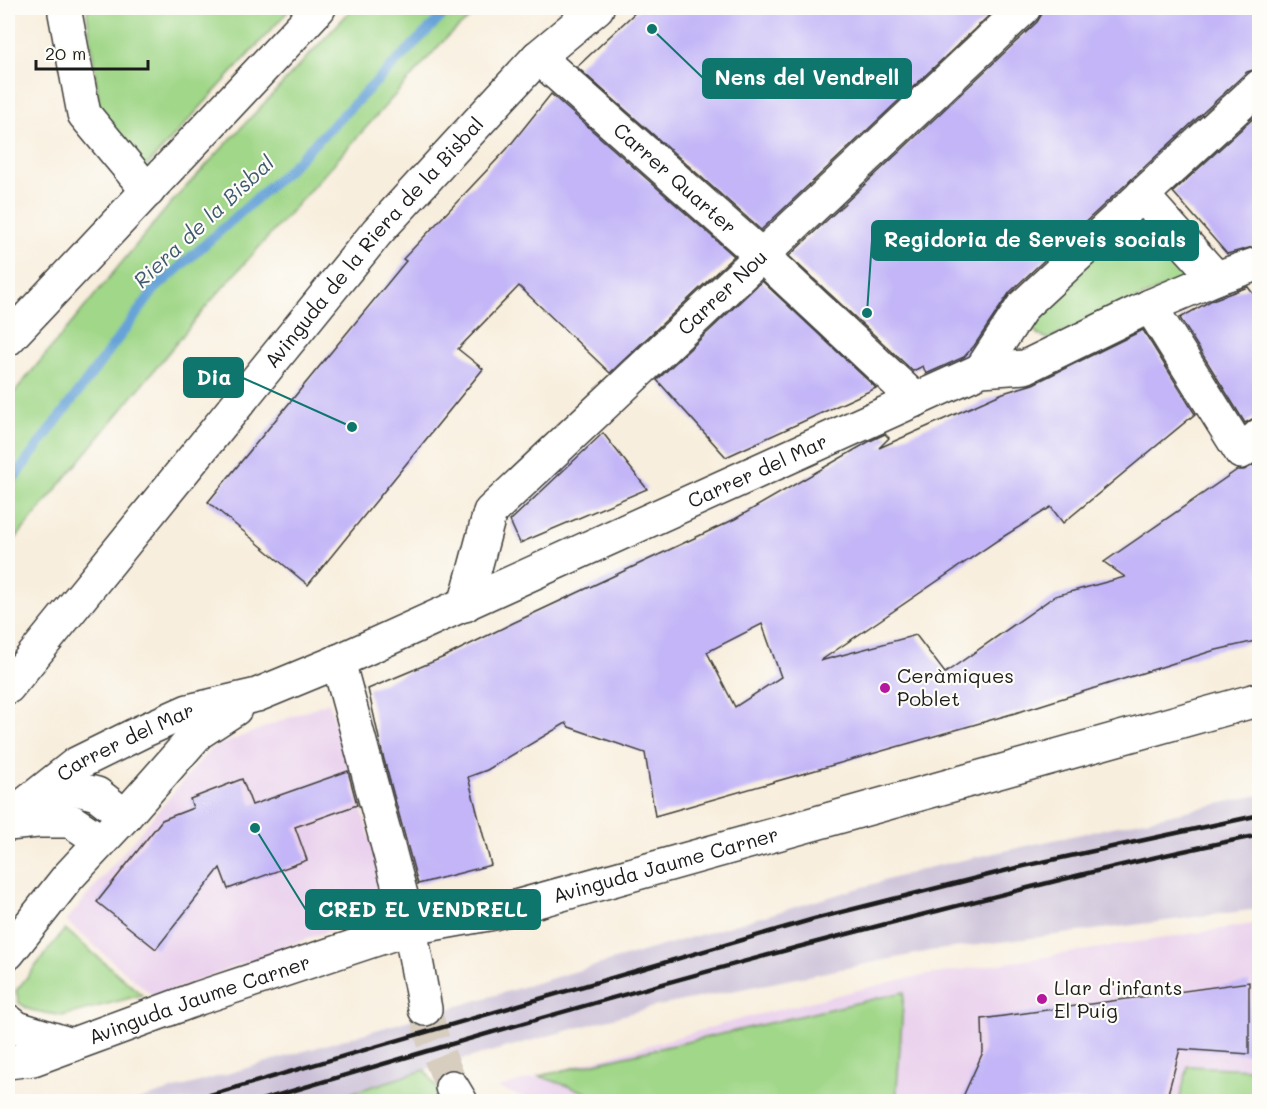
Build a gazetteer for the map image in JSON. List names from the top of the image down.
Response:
{
  "streets": {
    "street": [
      "Carrer Quarter",
      "Avinguda de la Riera de la Bisbal",
      "Carrer Nou",
      "Carrer del Mar",
      "Avinguda Jaume Carner"
    ]
  },
  "crossings": [
    ["Carrer Quarter", "Avinguda de la Riera de la Bisbal"],
    ["Carrer Quarter", "Carrer Nou"],
    ["Carrer Quarter", "Carrer del Mar"],
    ["Carrer Nou", "Carrer del Mar"]
  ],
  "water": ["Riera de la Bisbal"],
  "places": [
    "Nens del Vendrell",
    "Regidoria de Serveis socials",
    "Dia",
    "Ceràmiques Poblet",
    "CRED EL VENDRELL",
    "Llar d'infants El Puig"
  ],
  "scale_bar": "20 m"
}
